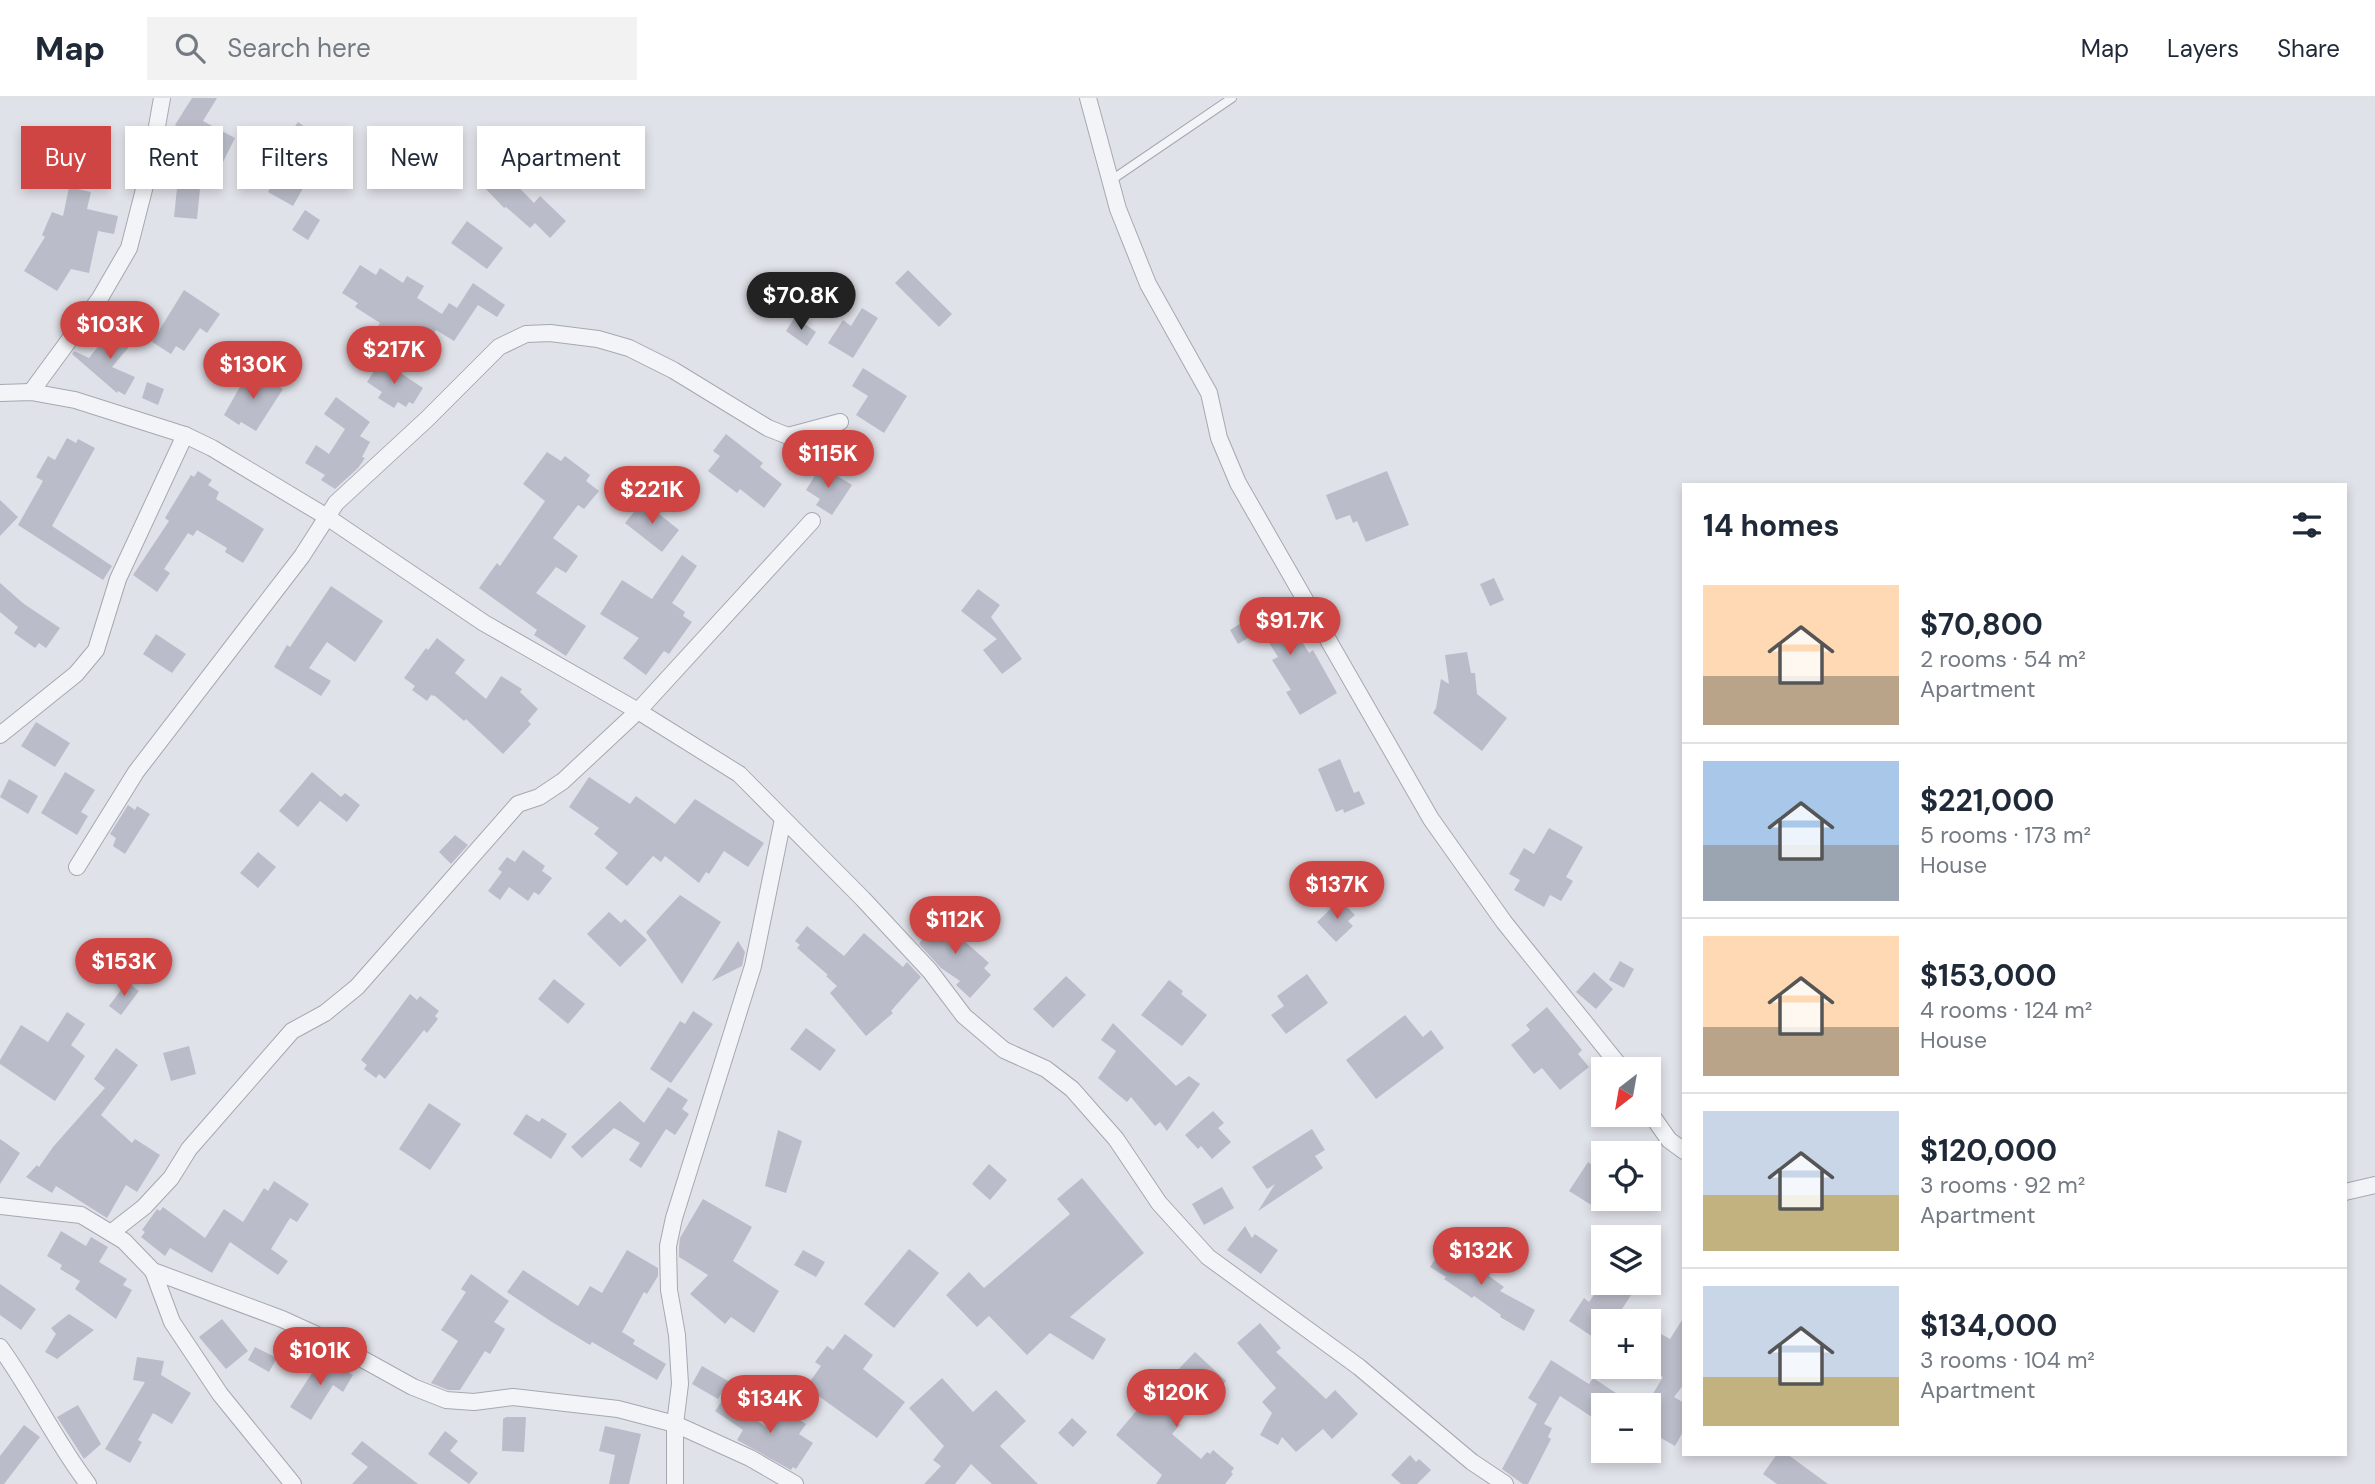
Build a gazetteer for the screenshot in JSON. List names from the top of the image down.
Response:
{
  "north": "bottom left",
  "page": {
    "header": "Map",
    "search": "Search here",
    "nav": ["Map", "Layers", "Share"],
    "chip": [
      "Buy",
      "Rent",
      "Filters",
      "New",
      "Apartment"
    ],
    "price": [
      "$70.8K",
      "$103K",
      "$217K",
      "$130K",
      "$115K",
      "$221K",
      "$91.7K",
      "$137K",
      "$112K",
      "$153K",
      "$132K",
      "$101K",
      "$120K",
      "$134K"
    ],
    "heading": "14 homes",
    "list": [
      {
        "name": "$70,800",
        "note": "2 rooms · 54 m² · Apartment"
      },
      {
        "name": "$221,000",
        "note": "5 rooms · 173 m² · House"
      },
      {
        "name": "$153,000",
        "note": "4 rooms · 124 m² · House"
      },
      {
        "name": "$120,000",
        "note": "3 rooms · 92 m² · Apartment"
      },
      {
        "name": "$134,000",
        "note": "3 rooms · 104 m² · Apartment"
      }
    ],
    "map_buttons": ["+", "−"]
  }
}
